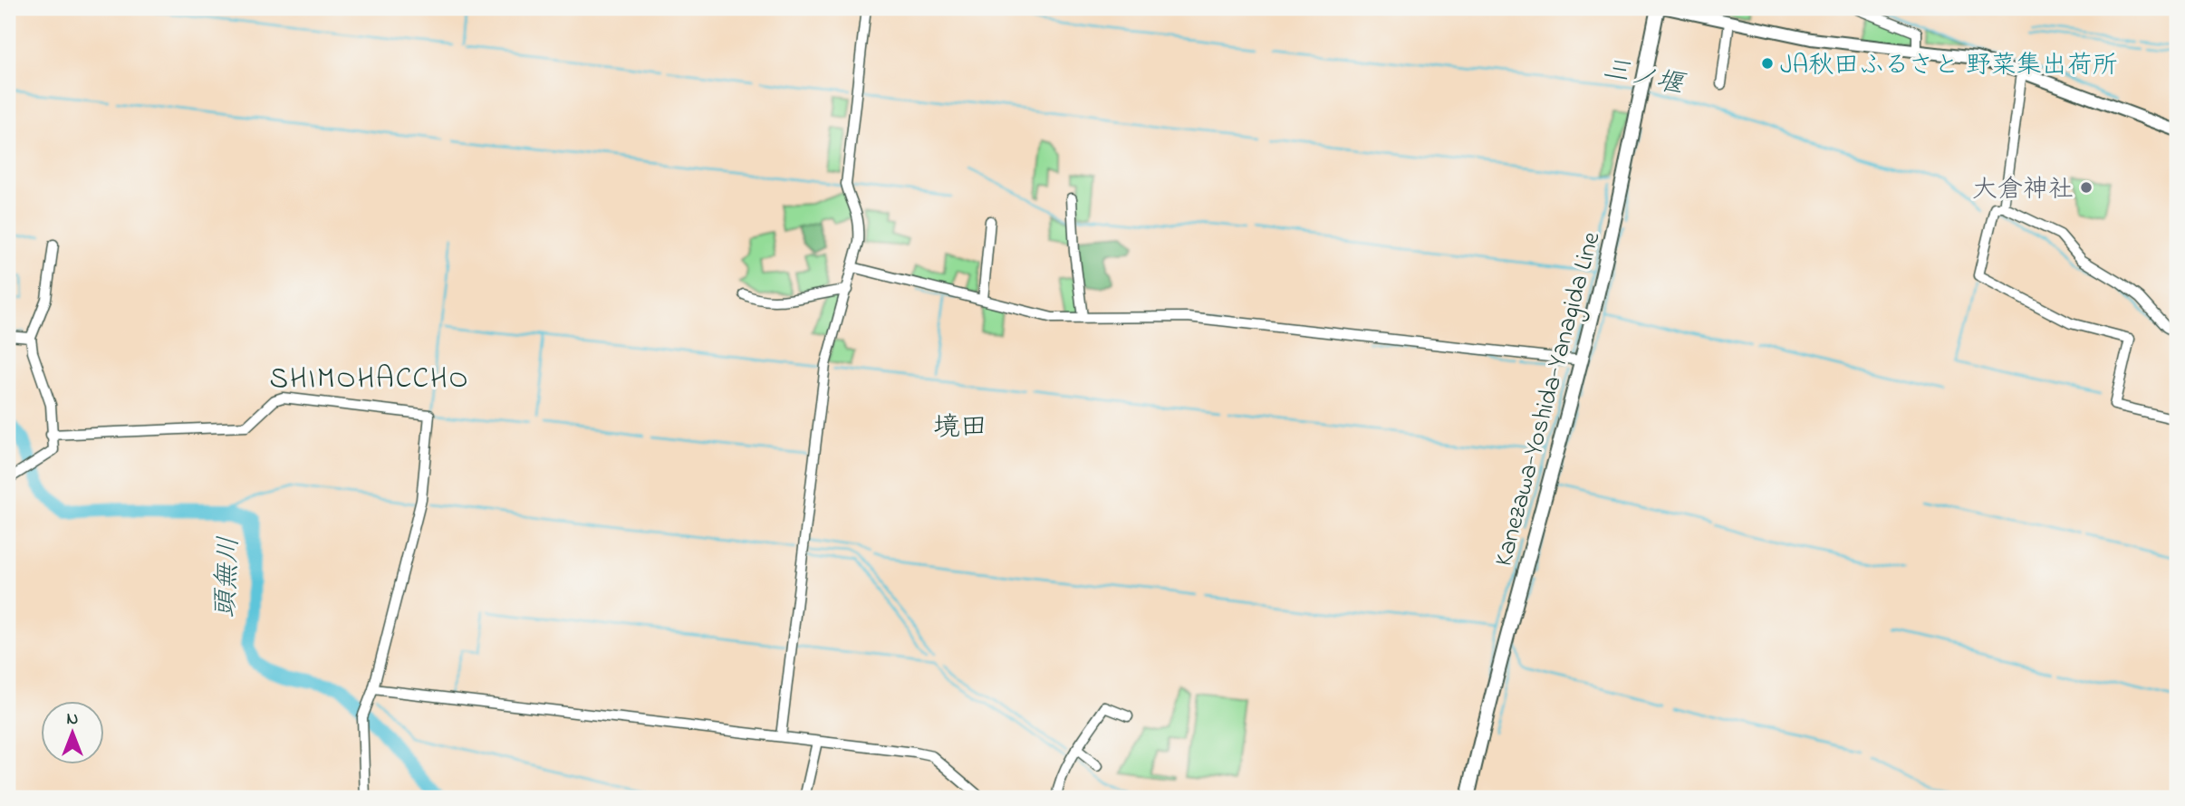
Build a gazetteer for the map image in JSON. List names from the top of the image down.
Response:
{
  "streets": {
    "main road": ["Kanezawa-Yoshida-Yanagida Line"]
  },
  "districts": ["SHIMOHACCHO", "境田"],
  "water": ["三ノ堰", "頭無川"],
  "places": ["JA秋田ふるさと 野菜集出荷所", "大倉神社"],
  "north": "top"
}
